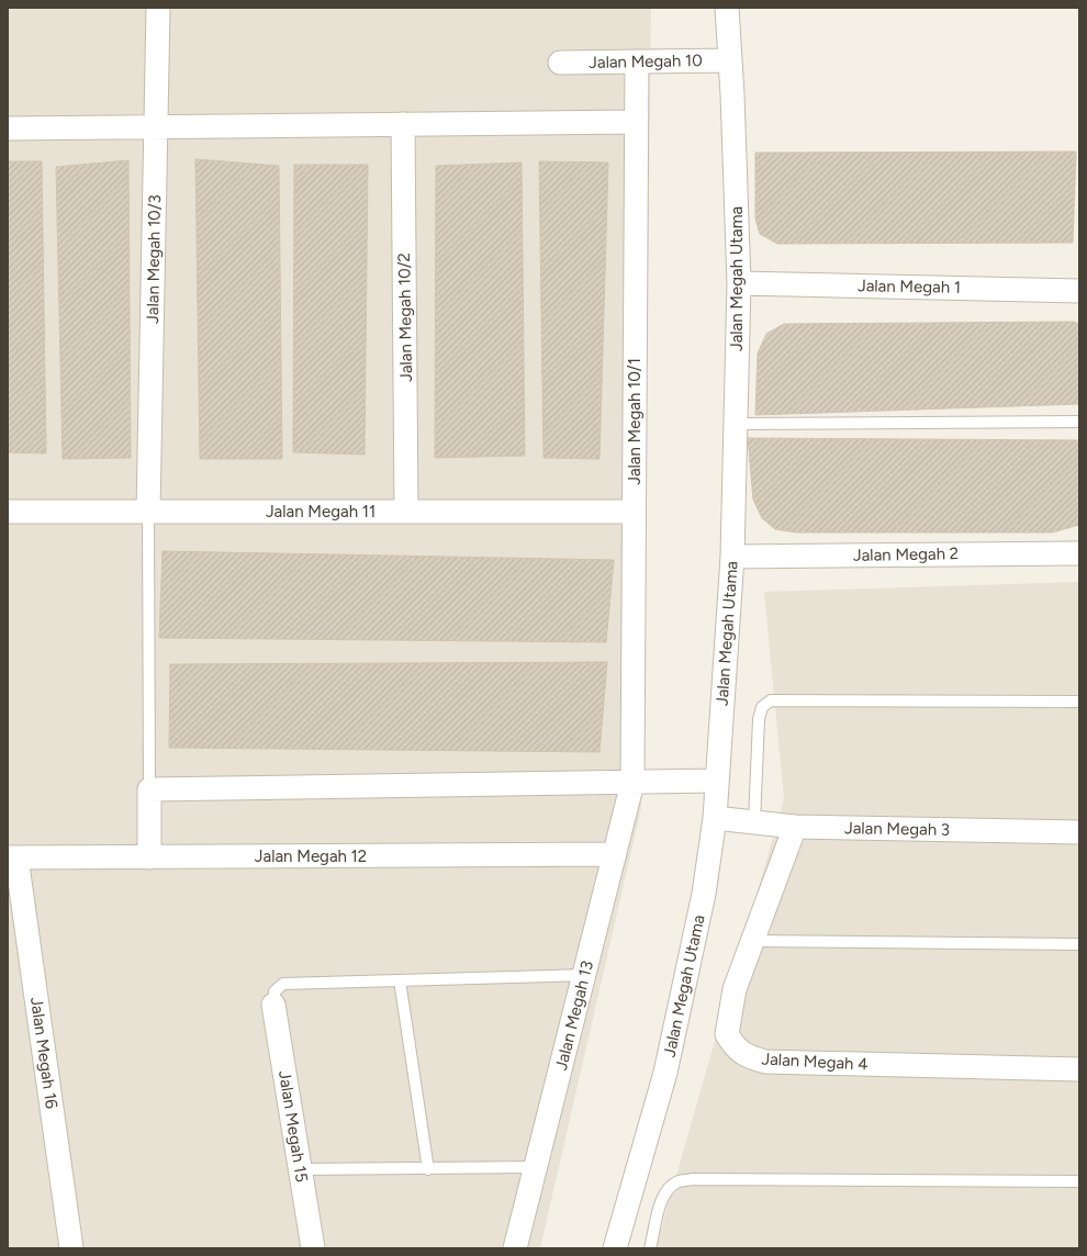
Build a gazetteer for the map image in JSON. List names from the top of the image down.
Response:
{
  "streets": {
    "street": [
      "Jalan Megah 10",
      "Jalan Megah 10/3",
      "Jalan Megah Utama",
      "Jalan Megah 1",
      "Jalan Megah 10/2",
      "Jalan Megah 10/1",
      "Jalan Megah 11",
      "Jalan Megah 2",
      "Jalan Megah 3",
      "Jalan Megah 12",
      "Jalan Megah 13",
      "Jalan Megah 16",
      "Jalan Megah 4",
      "Jalan Megah 15"
    ]
  },
  "crossings": [
    ["Jalan Megah 10", "Jalan Megah Utama"],
    ["Jalan Megah 10", "Jalan Megah 10/1"],
    ["Jalan Megah 10/3", "Jalan Megah 11"],
    ["Jalan Megah Utama", "Jalan Megah 1"],
    ["Jalan Megah Utama", "Jalan Megah 2"],
    ["Jalan Megah Utama", "Jalan Megah 3"],
    ["Jalan Megah 10/2", "Jalan Megah 11"],
    ["Jalan Megah 10/1", "Jalan Megah 11"],
    ["Jalan Megah 10/1", "Jalan Megah 13"],
    ["Jalan Megah 3", "Jalan Megah 4"],
    ["Jalan Megah 12", "Jalan Megah 13"],
    ["Jalan Megah 12", "Jalan Megah 16"]
  ]
}
